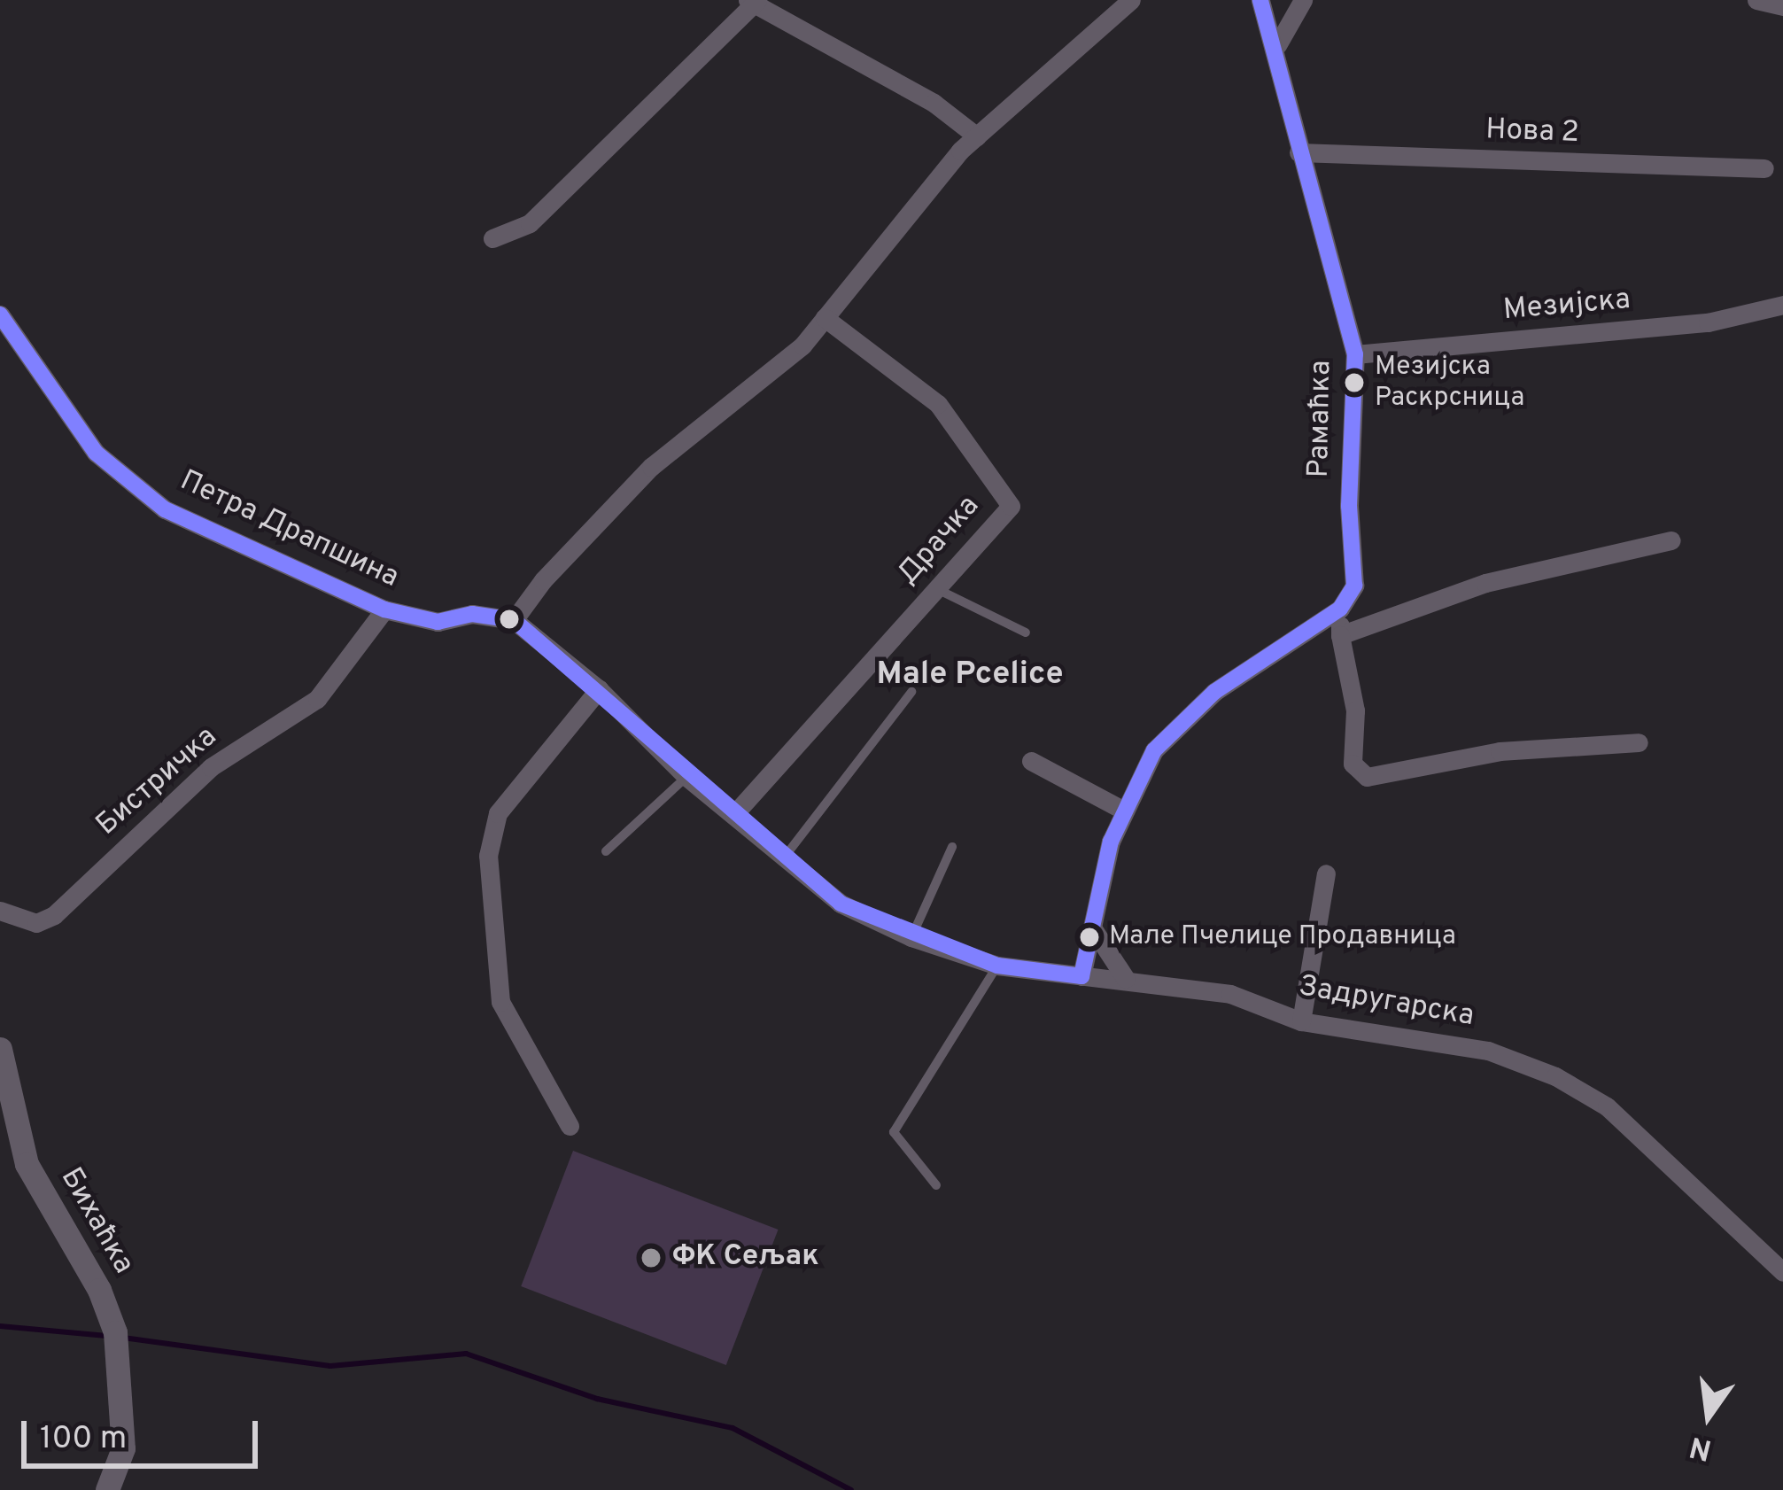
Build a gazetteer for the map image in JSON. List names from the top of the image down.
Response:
{
  "streets": {
    "street": [
      "Нова 2",
      "Мезијска",
      "Рамаћка",
      "Петра Драпшина",
      "Драчка",
      "Бистричка",
      "Задругарска",
      "Бихаћка"
    ]
  },
  "crossings": [
    ["Нова 2", "Рамаћка"],
    ["Мезијска", "Рамаћка"],
    ["Петра Драпшина", "Бистричка"],
    ["Петра Драпшина", "Задругарска"],
    ["Драчка", "Задругарска"]
  ],
  "districts": ["Male Pcelice"],
  "places": ["Мезијска Раскрсница", "Мале Пчелице Продавница", "ФК Сељак"],
  "scale_bar": "100 m",
  "north": "bottom"
}
